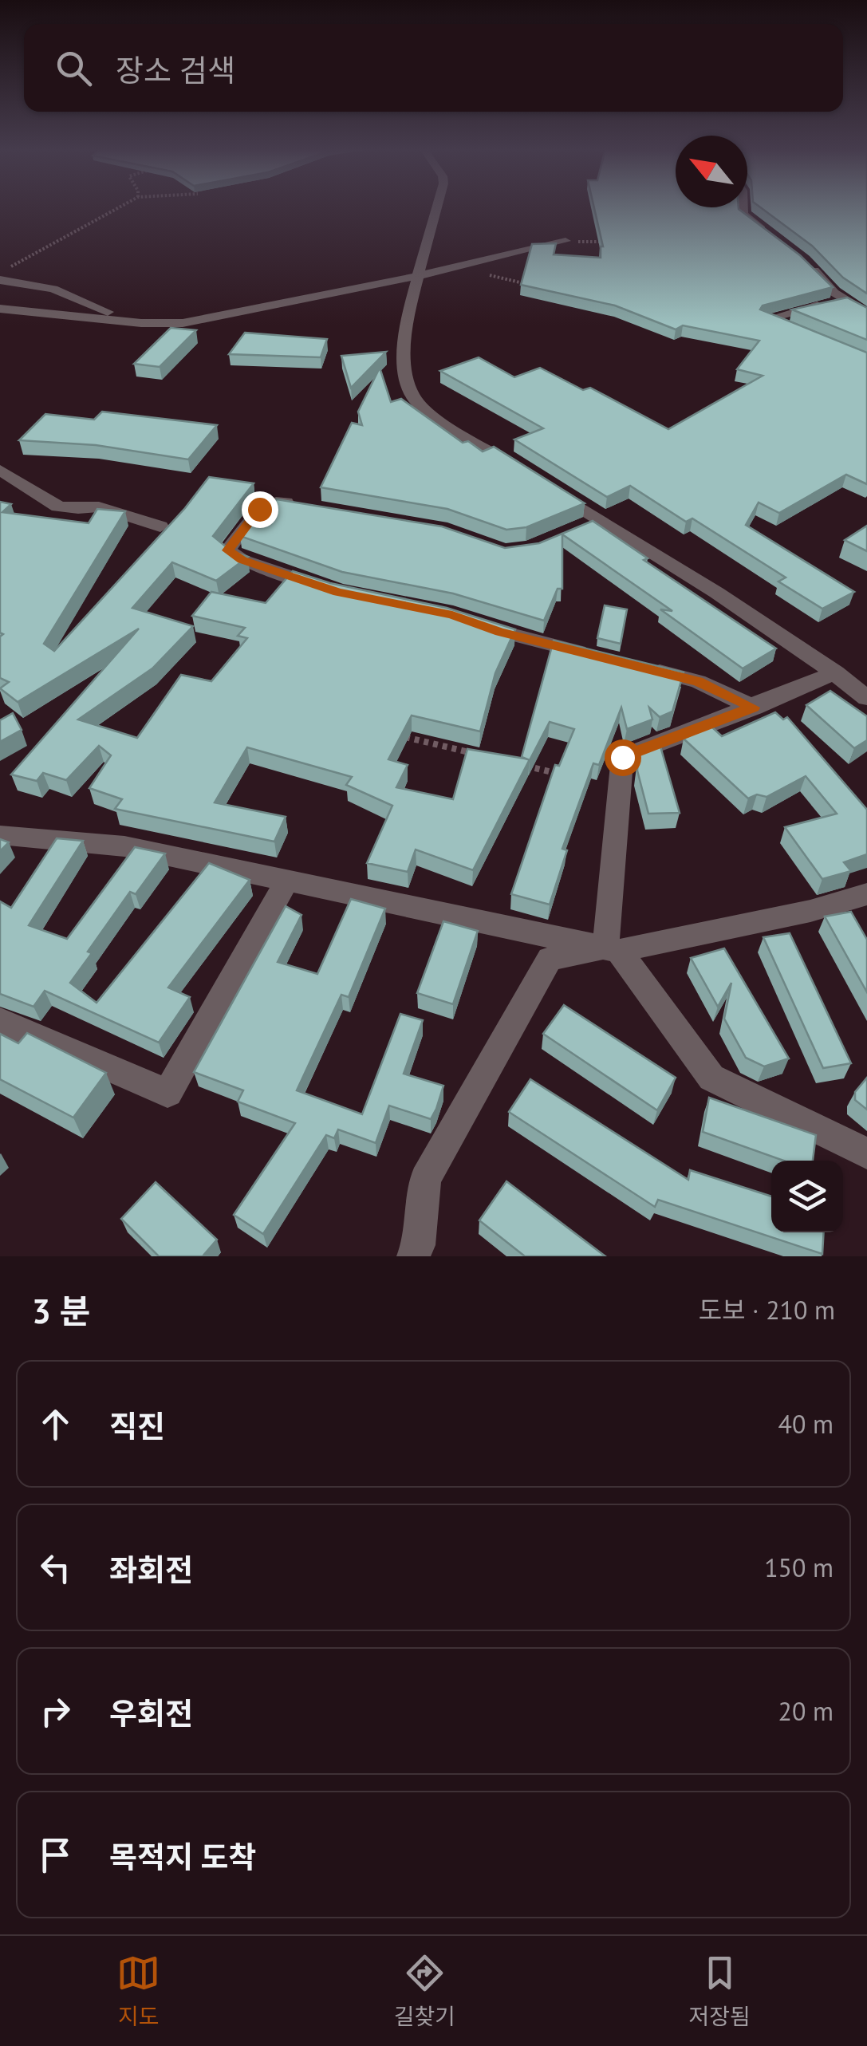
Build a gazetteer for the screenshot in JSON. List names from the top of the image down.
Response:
{
  "north": "top left",
  "page": {
    "search": "장소 검색",
    "heading": ["3 분", "도보 · 210 m"],
    "list": [
      ["직진", "40 m"],
      ["좌회전", "150 m"],
      ["우회전", "20 m"],
      "목적지 도착"
    ],
    "nav": ["지도", "길찾기", "저장됨"]
  }
}
